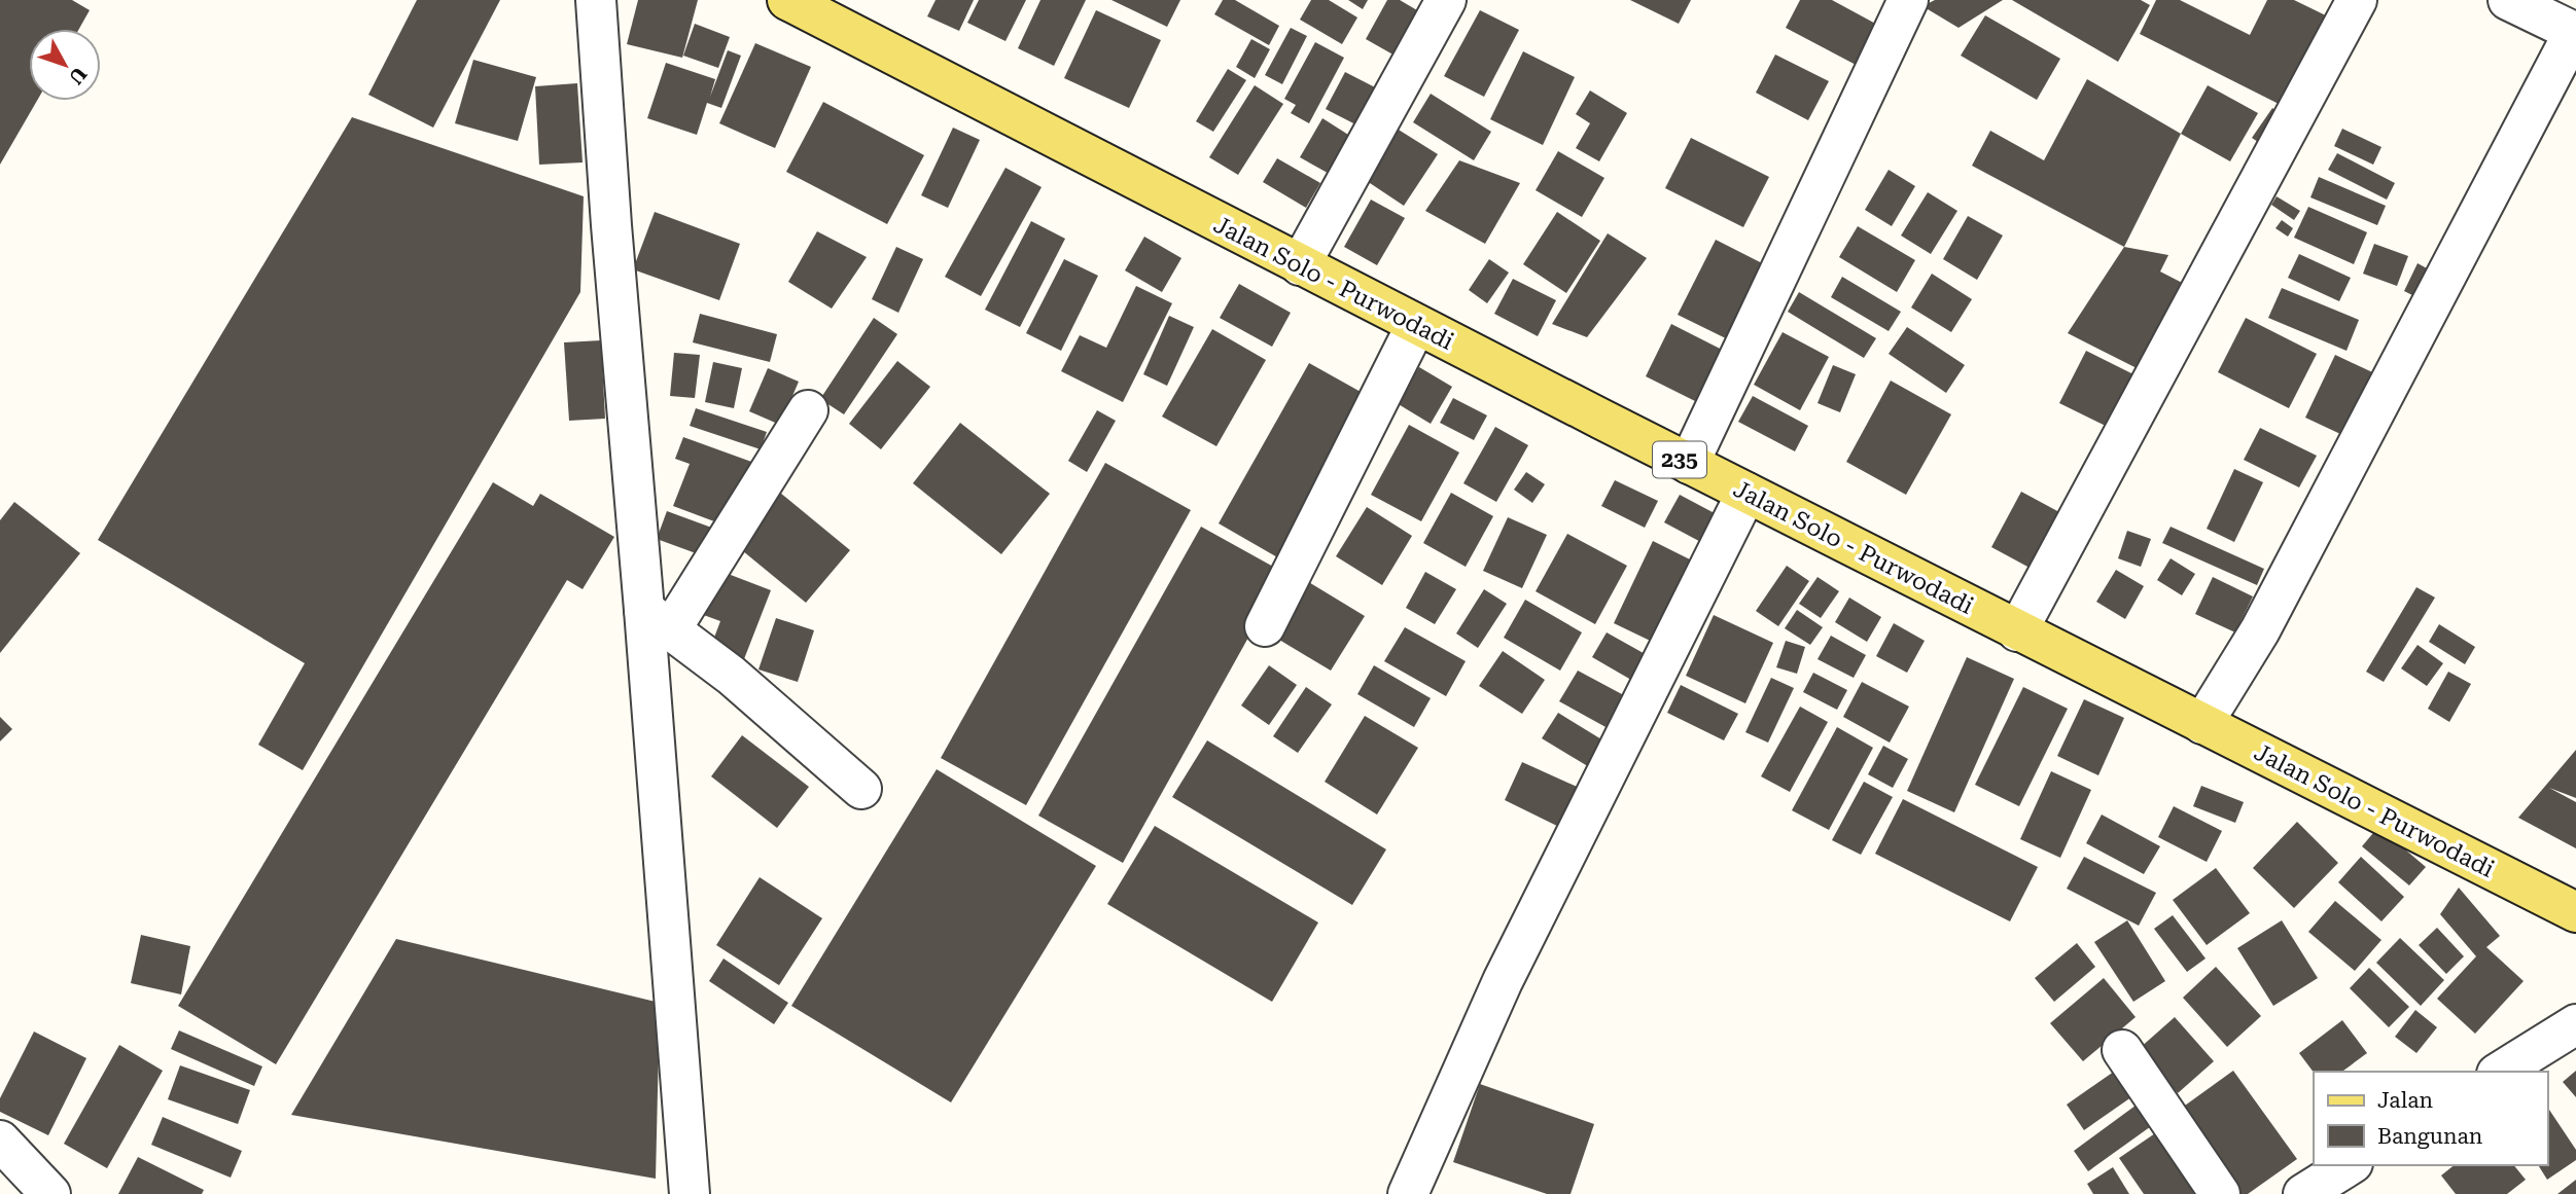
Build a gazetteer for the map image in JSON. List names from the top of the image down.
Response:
{
  "streets": {
    "main road": ["Jalan Solo - Purwodadi", "235"]
  },
  "legend": ["Jalan", "Bangunan"],
  "north": "bottom right"
}
